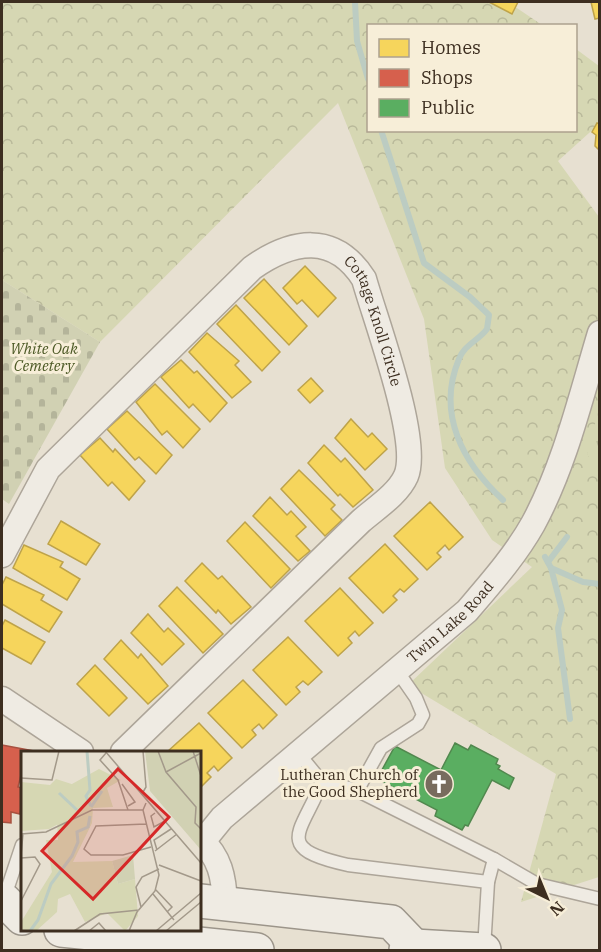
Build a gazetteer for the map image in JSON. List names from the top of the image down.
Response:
{
  "streets": {
    "street": ["Cottage Knoll Circle", "Twin Lake Road"]
  },
  "parks": ["White Oak Cemetery"],
  "places": {
    "church": ["Lutheran Church of the Good Shepherd"]
  },
  "legend": ["Homes", "Shops", "Public"],
  "north": "bottom right"
}
